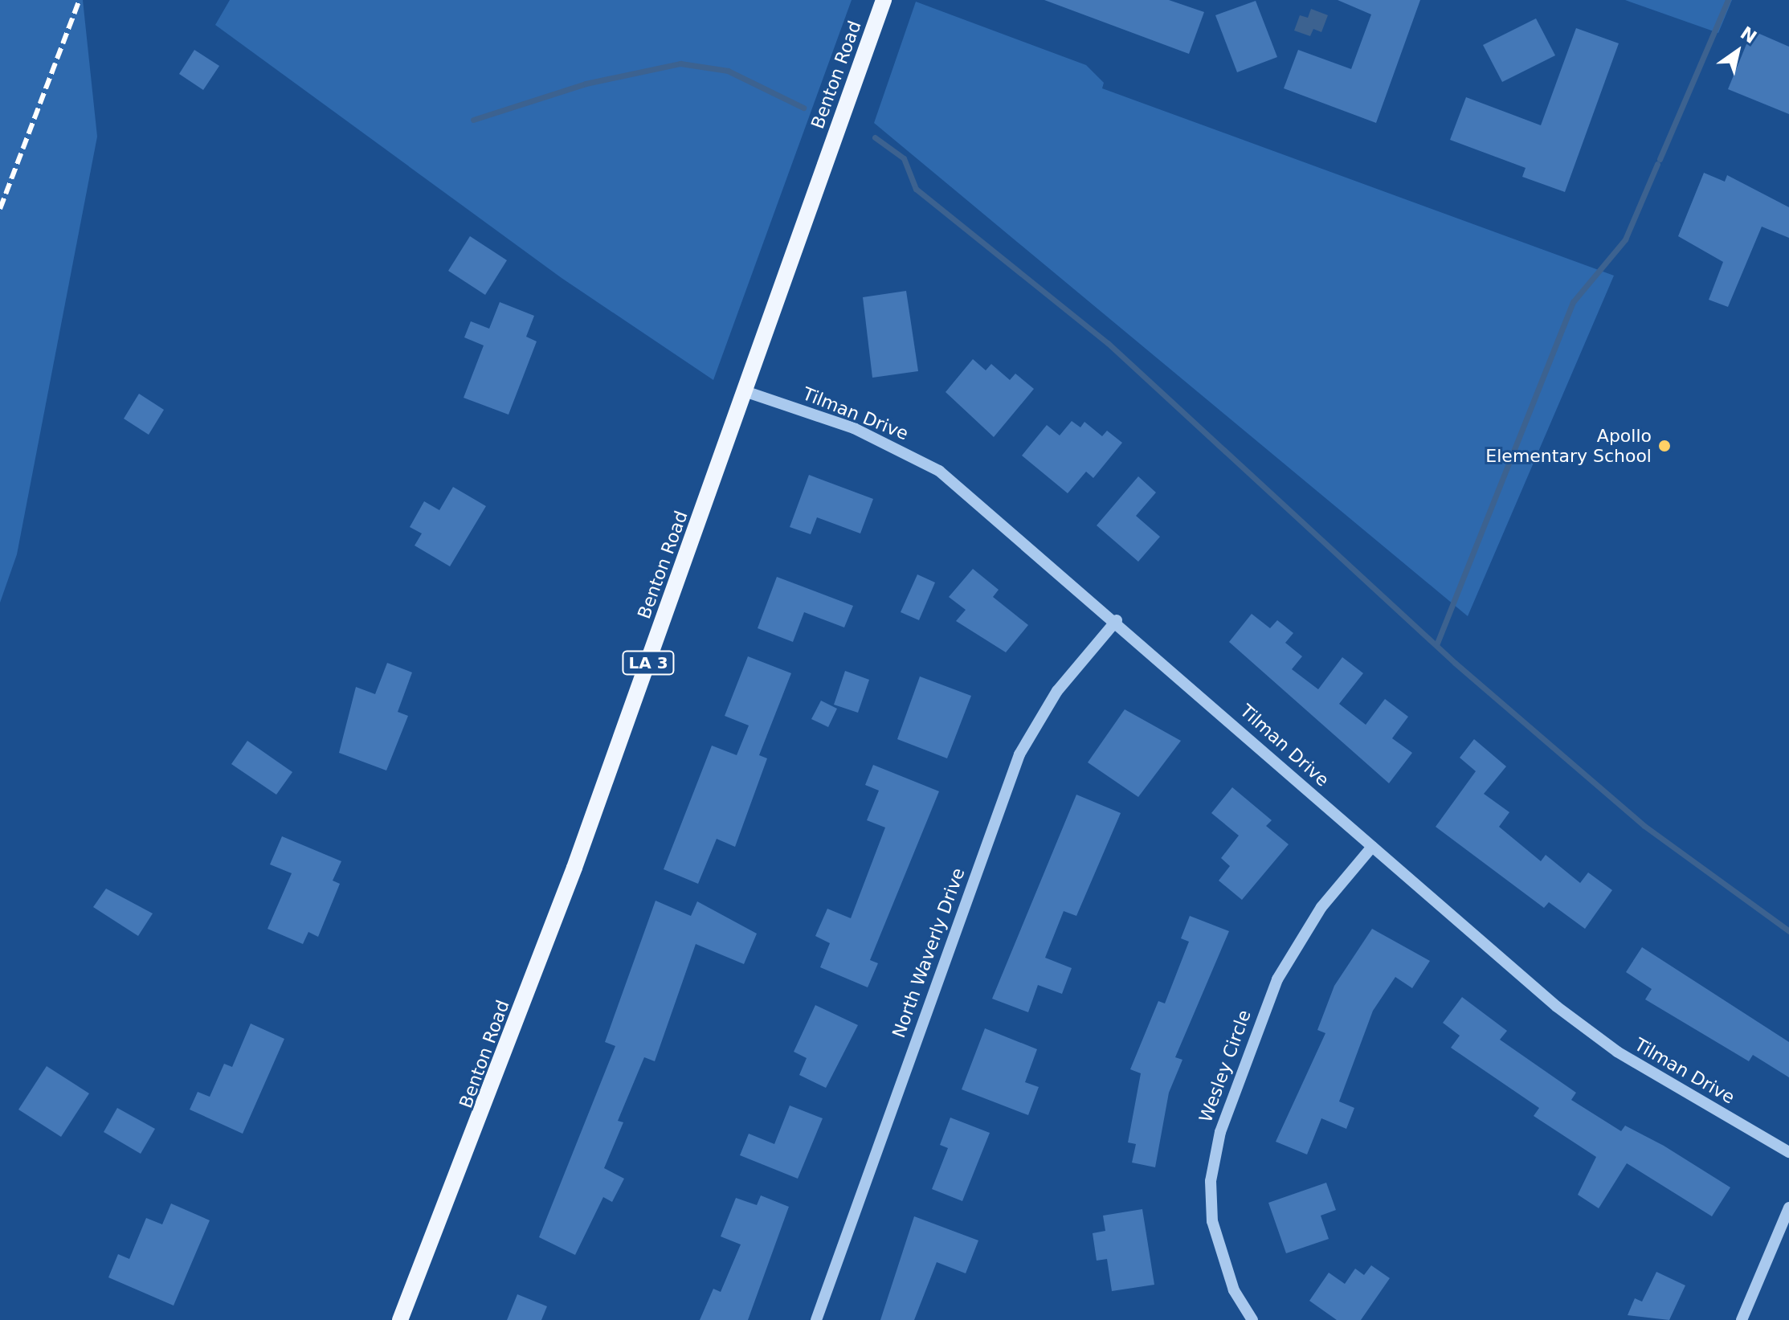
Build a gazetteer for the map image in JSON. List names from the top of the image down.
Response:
{
  "streets": {
    "main road": ["Benton Road", "LA 3"],
    "street": ["Tilman Drive", "North Waverly Drive", "Wesley Circle"]
  },
  "crossings": [
    ["Benton Road", "Tilman Drive"],
    ["Tilman Drive", "North Waverly Drive"],
    ["Tilman Drive", "Wesley Circle"]
  ],
  "places": ["Apollo Elementary School"],
  "north": "top right"
}
